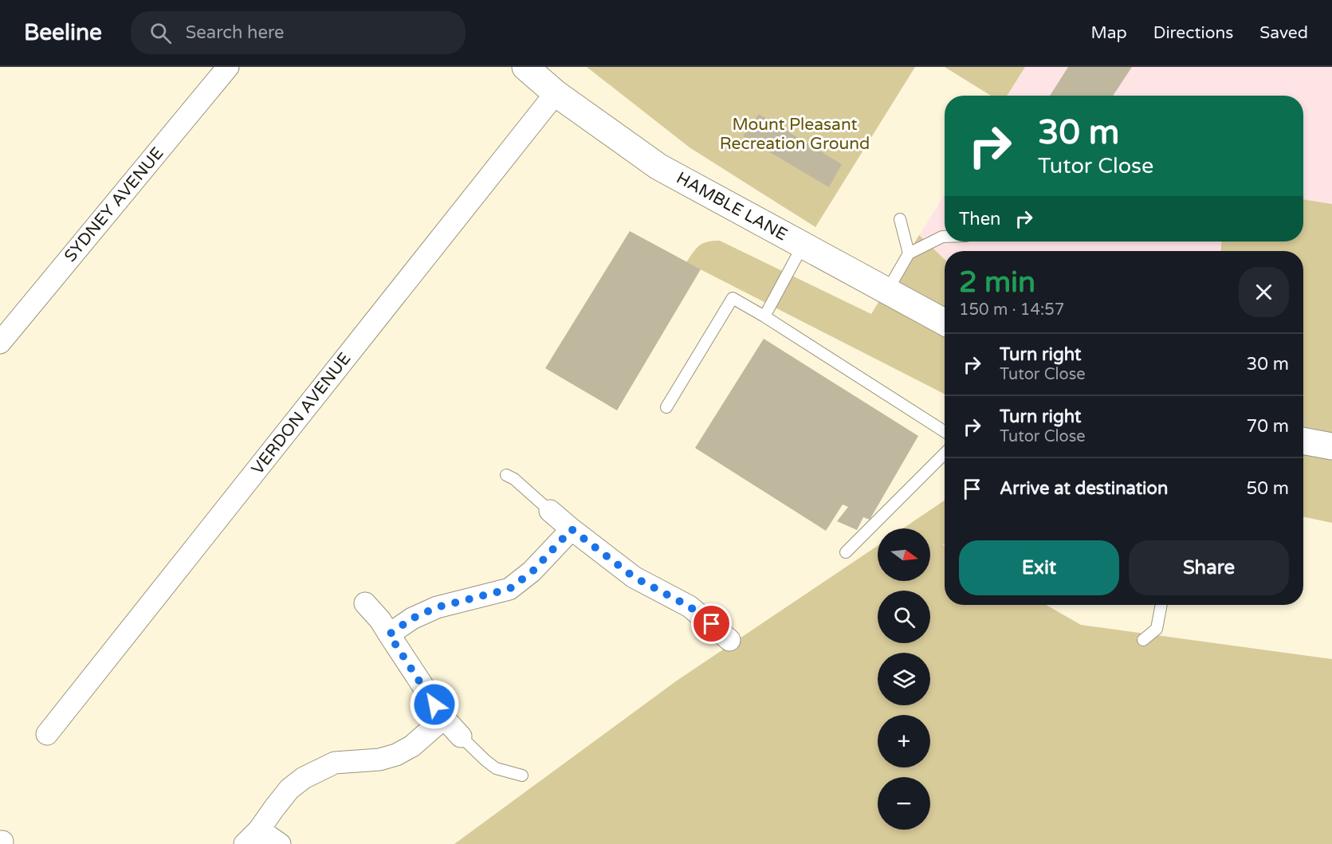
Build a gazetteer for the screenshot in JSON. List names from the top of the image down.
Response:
{
  "streets": {
    "main road": ["HAMBLE LANE"],
    "street": ["SYDNEY AVENUE", "VERDON AVENUE"]
  },
  "crossings": [
    ["HAMBLE LANE", "VERDON AVENUE"]
  ],
  "parks": ["Mount Pleasant Recreation Ground"],
  "north": "right",
  "page": {
    "header": "Beeline",
    "search": "Search here",
    "nav": ["Map", "Directions", "Saved"],
    "turn": ["30 m", "Tutor Close"],
    "then": "Then",
    "heading": ["2 min", "150 m · 14:57"],
    "list": [
      {
        "name": "Turn right",
        "note": "Tutor Close",
        "value": "30 m"
      },
      {
        "name": "Turn right",
        "note": "Tutor Close",
        "value": "70 m"
      },
      {
        "name": "Arrive at destination",
        "value": "50 m"
      }
    ],
    "map_buttons": ["+", "−"],
    "buttons": ["Exit", "Share"]
  }
}
